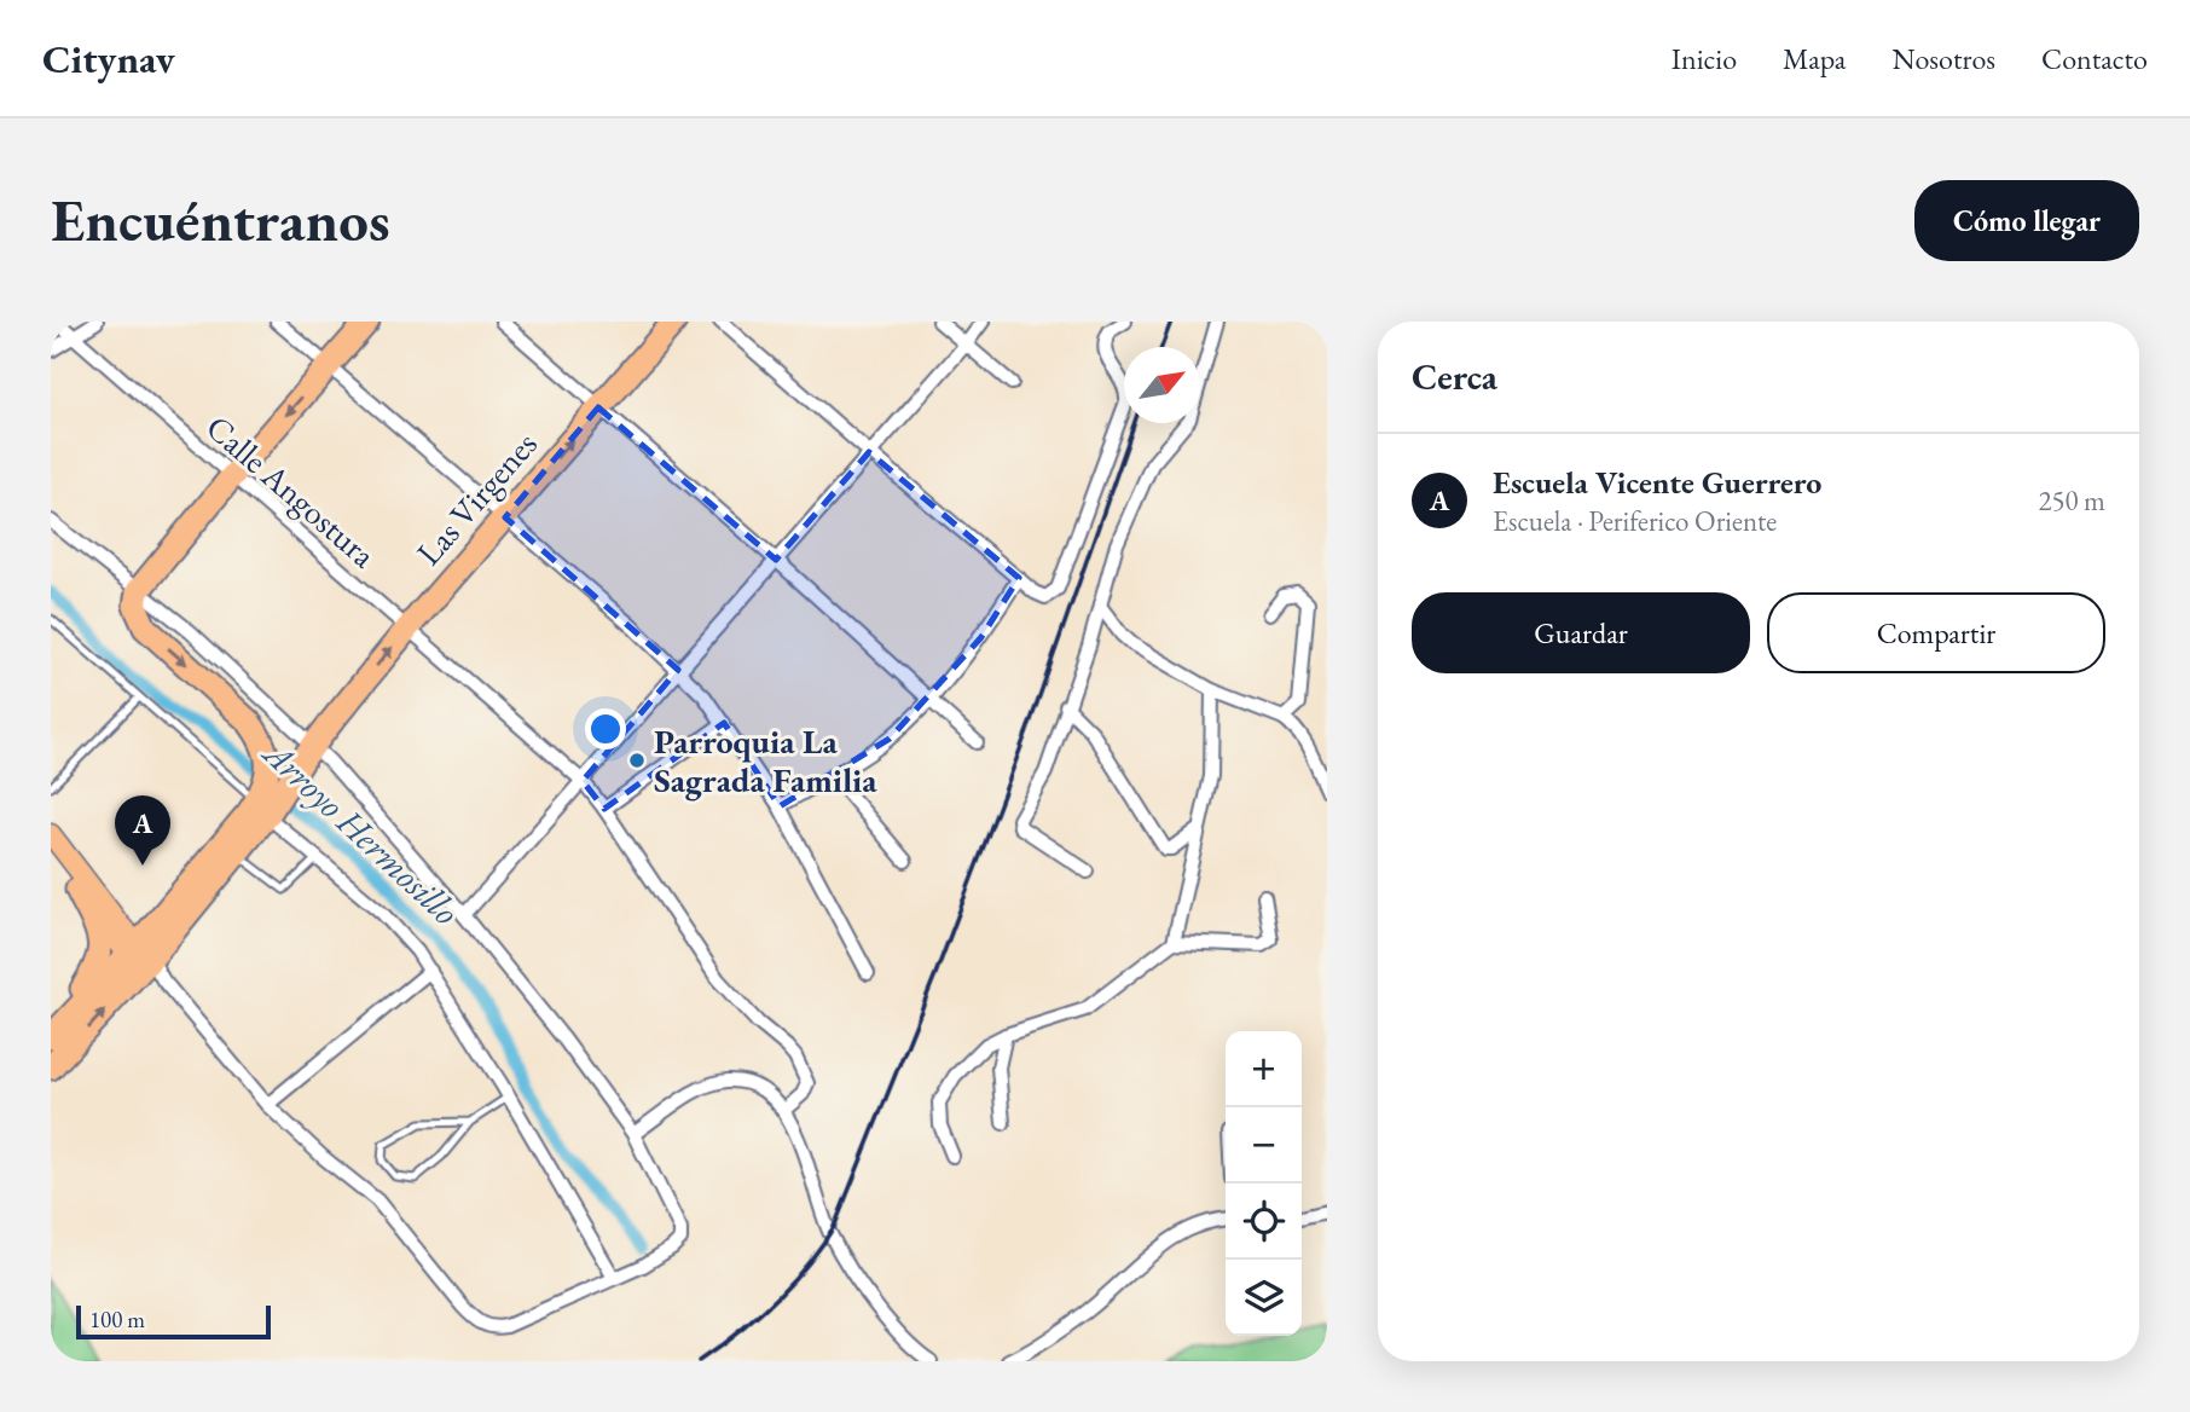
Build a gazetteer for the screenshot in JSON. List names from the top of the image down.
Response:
{
  "streets": {
    "highway": ["Las Virgenes"],
    "street": ["Calle Angostura"]
  },
  "crossings": [
    ["Calle Angostura", "Las Virgenes"]
  ],
  "one_way": ["Las Virgenes"],
  "water": ["Arroyo Hermosillo"],
  "places": ["Parroquia La Sagrada Familia"],
  "scale_bar": "100 m",
  "north": "top right",
  "page": {
    "header": "Citynav",
    "nav": [
      "Inicio",
      "Mapa",
      "Nosotros",
      "Contacto"
    ],
    "buttons": [
      "Cómo llegar",
      ["Guardar", "Compartir"]
    ],
    "title": "Encuéntranos",
    "heading": "Cerca",
    "list": [
      {
        "mark": "A",
        "name": "Escuela Vicente Guerrero",
        "note": "Escuela · Periferico Oriente",
        "value": "250 m"
      }
    ],
    "pins": "A",
    "map_buttons": ["+", "−"],
    "scale": "100 m"
  }
}
